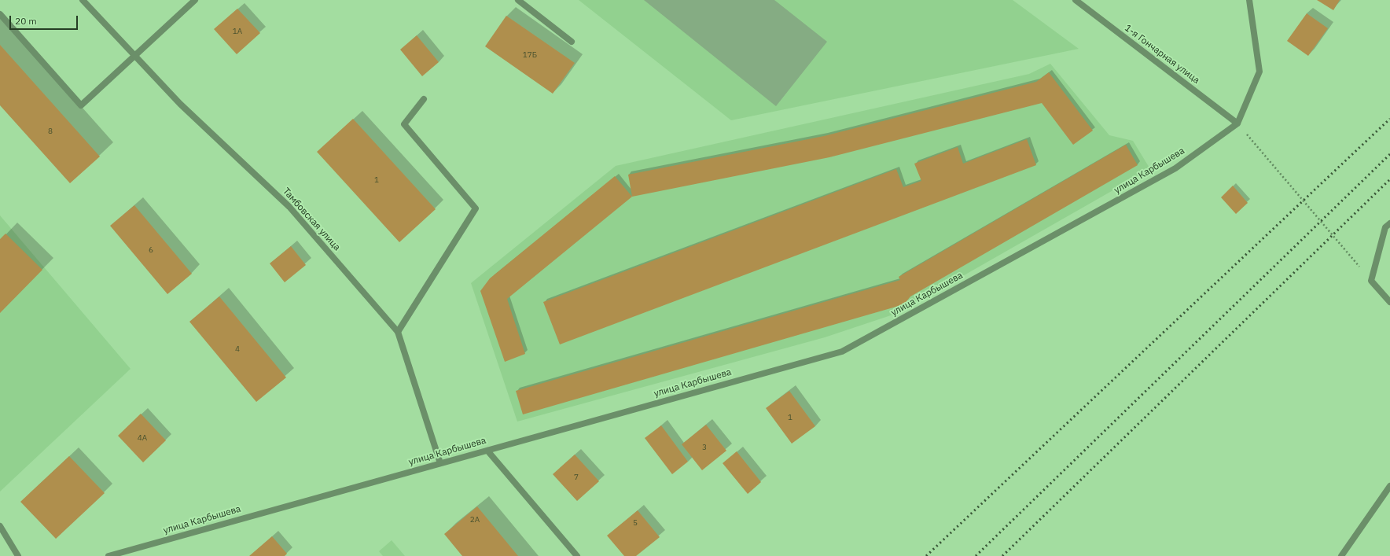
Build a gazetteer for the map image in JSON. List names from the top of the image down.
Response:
{
  "streets": {
    "street": ["1-я Гончарная улица", "улица Карбышева", "Тамбовская улица"]
  },
  "crossings": [
    ["1-я Гончарная улица", "улица Карбышева"],
    ["улица Карбышева", "Тамбовская улица"]
  ],
  "house_numbers": [
    "1А",
    "17Б",
    "8",
    "1",
    "6",
    "4",
    "1",
    "4А",
    "3",
    "7",
    "2А",
    "5"
  ],
  "scale_bar": "20 m"
}
